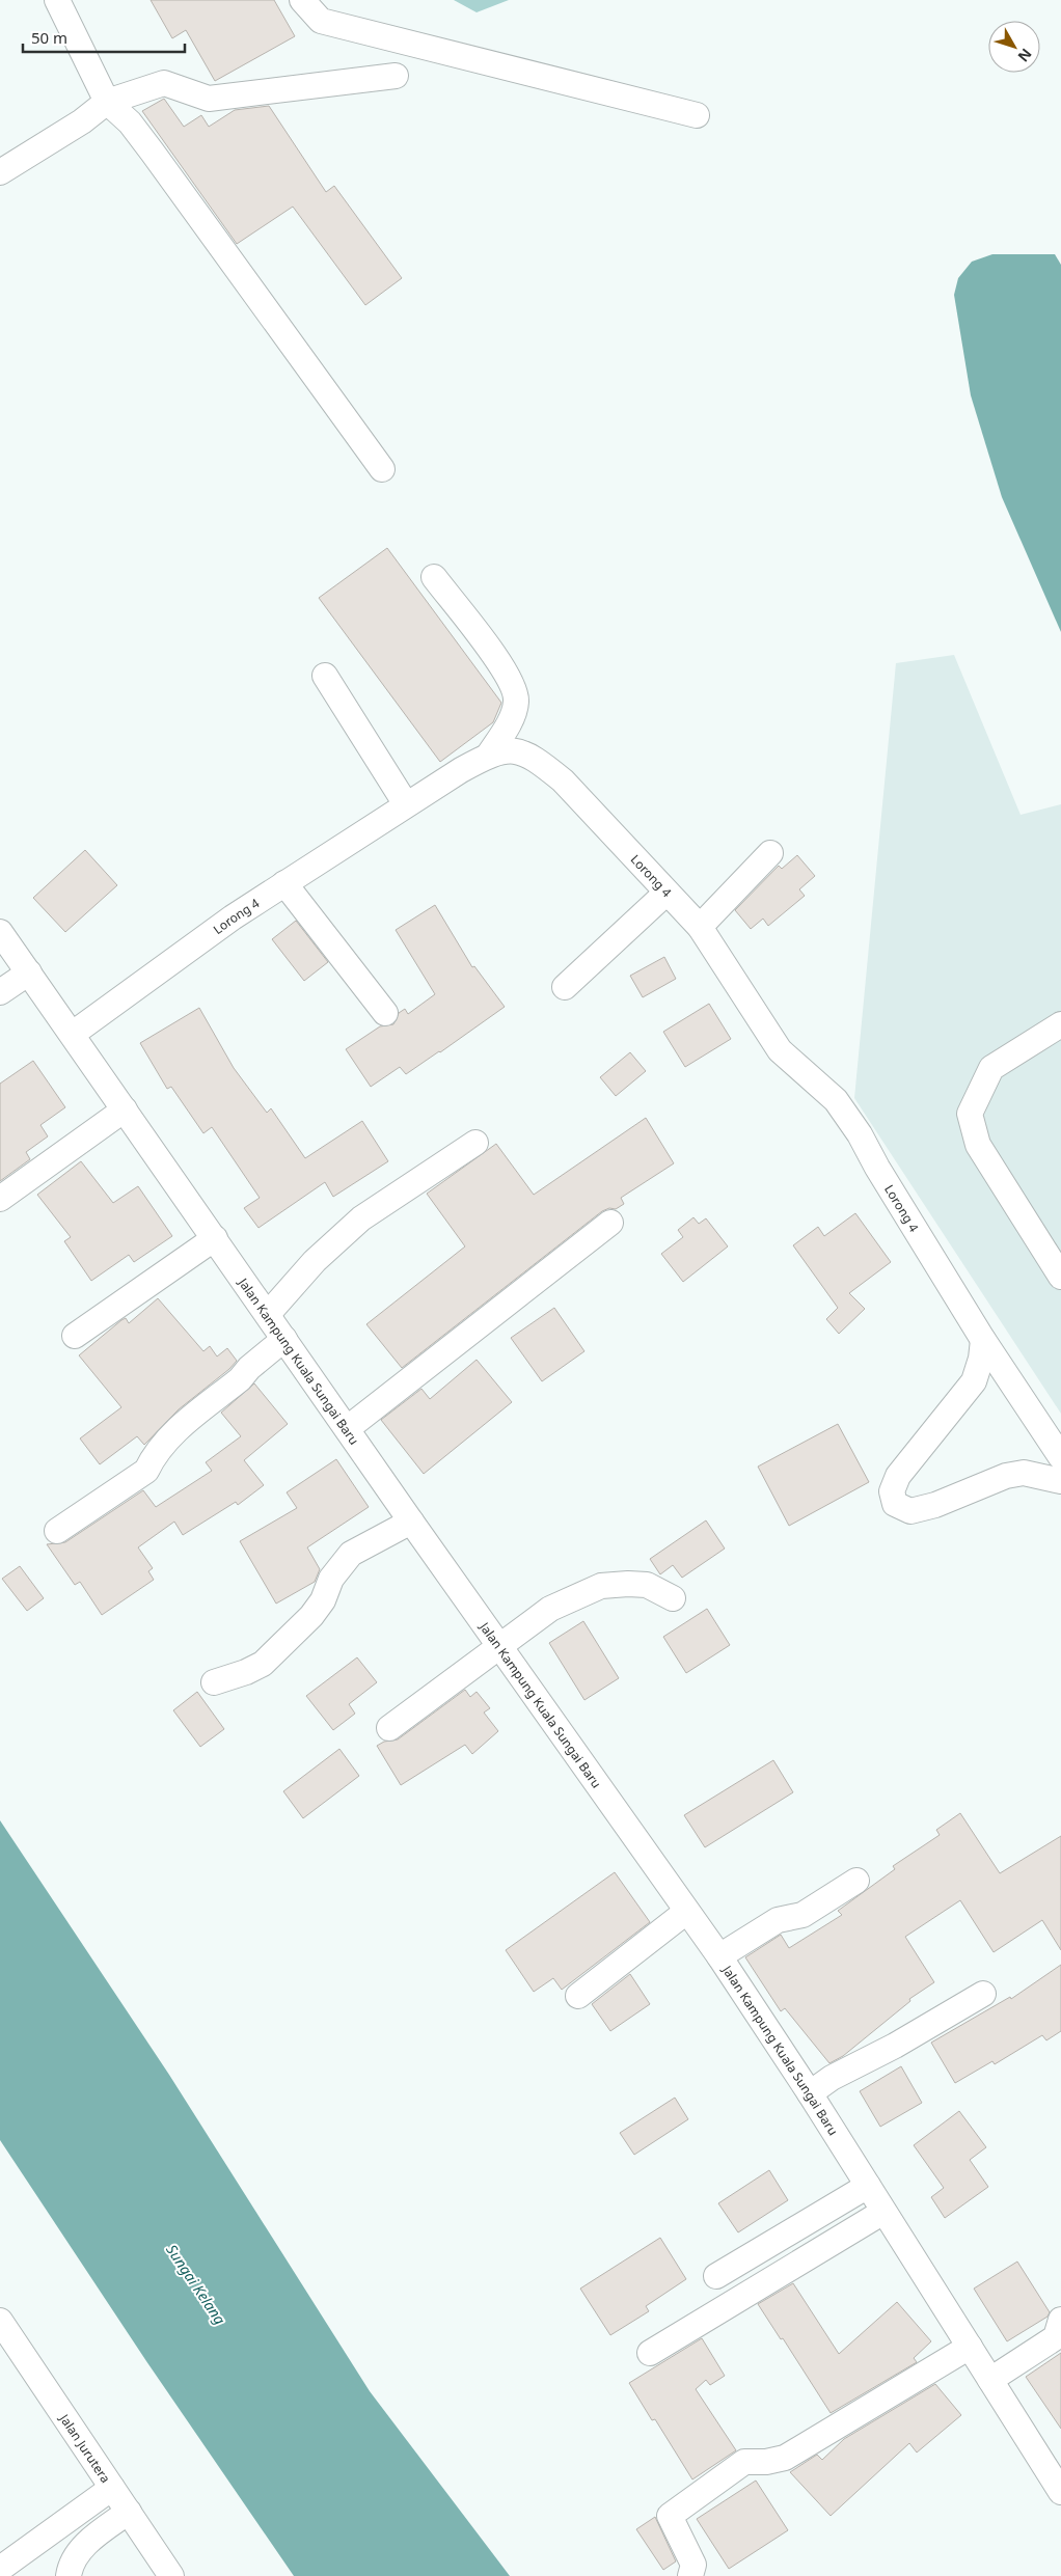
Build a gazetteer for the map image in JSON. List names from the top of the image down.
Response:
{
  "streets": {
    "street": ["Lorong 4", "Jalan Kampung Kuala Sungai Baru", "Jalan Jurutera"]
  },
  "crossings": [
    ["Lorong 4", "Jalan Kampung Kuala Sungai Baru"]
  ],
  "water": ["Sungai Kelang"],
  "scale_bar": "50 m",
  "north": "bottom right"
}
